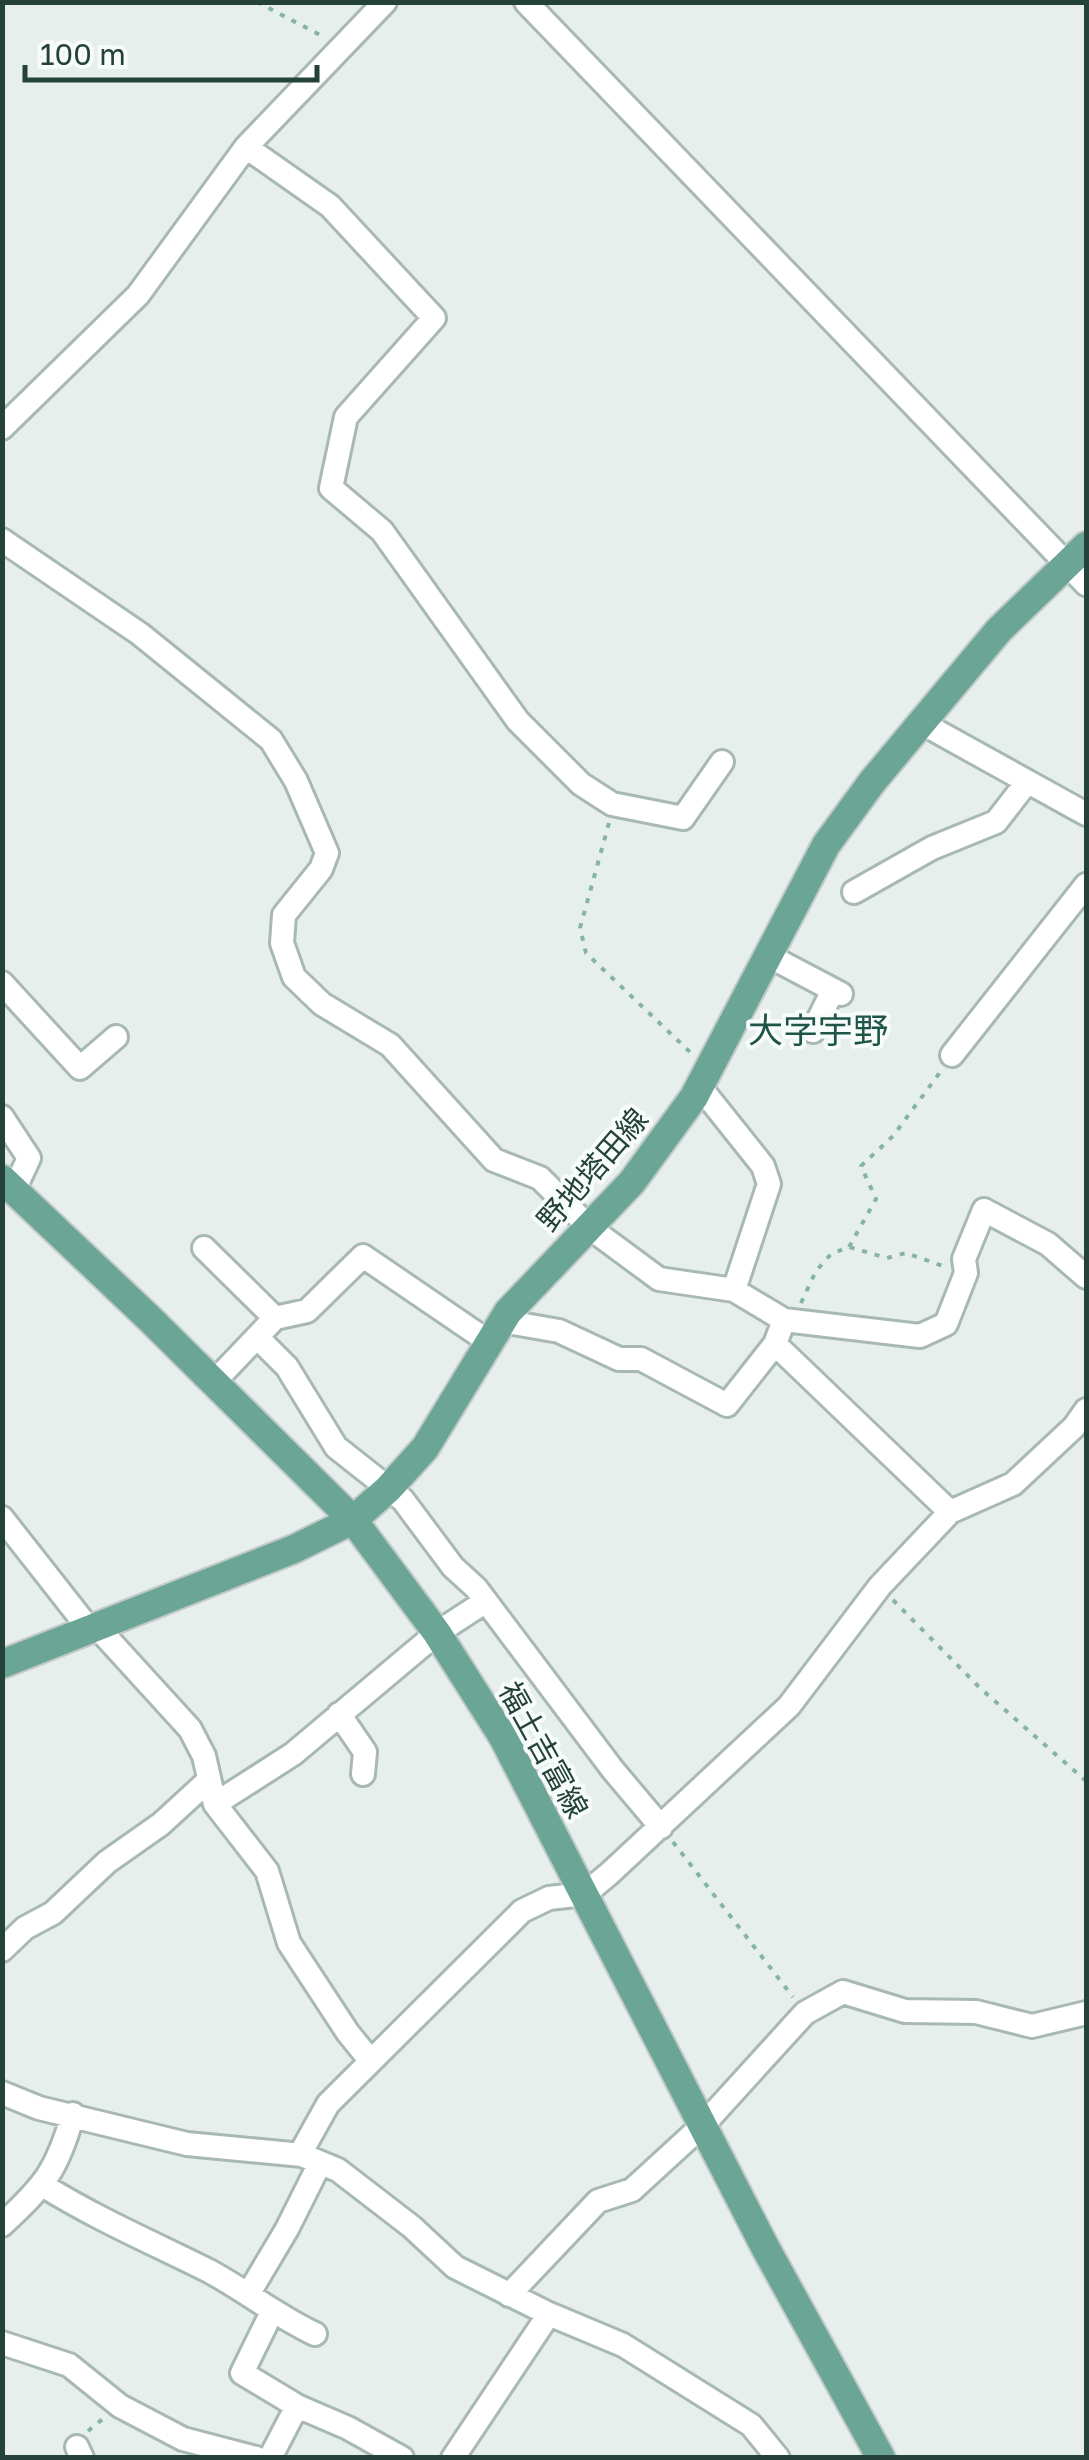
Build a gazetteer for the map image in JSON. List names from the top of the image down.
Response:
{
  "streets": {
    "main road": ["野地塔田線", "福土吉富線"]
  },
  "crossings": [
    ["野地塔田線", "福土吉富線"]
  ],
  "districts": ["大字宇野"],
  "scale_bar": "100 m"
}
